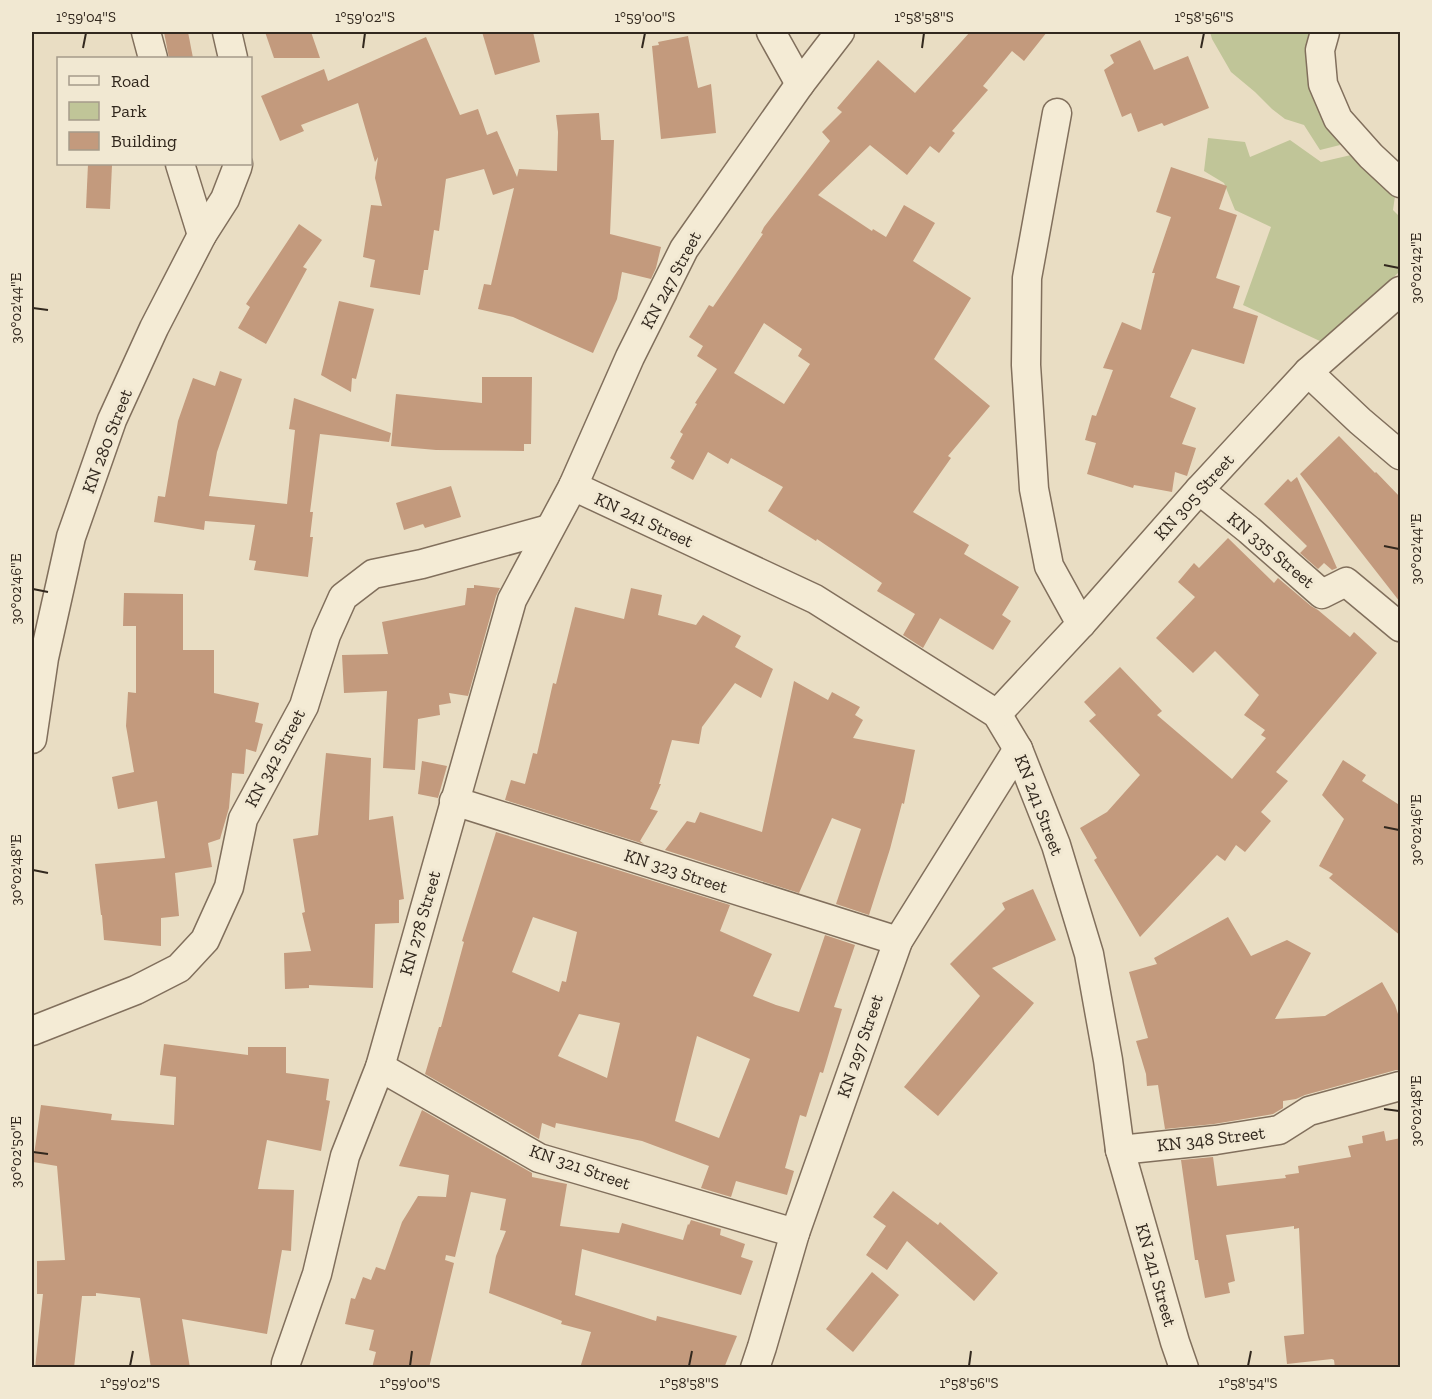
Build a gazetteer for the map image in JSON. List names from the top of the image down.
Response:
{
  "streets": {
    "street": [
      "KN 247 Street",
      "KN 280 Street",
      "KN 305 Street",
      "KN 241 Street",
      "KN 335 Street",
      "KN 342 Street",
      "KN 323 Street",
      "KN 278 Street",
      "KN 297 Street",
      "KN 348 Street",
      "KN 321 Street"
    ]
  },
  "crossings": [
    ["KN 247 Street", "KN 241 Street"],
    ["KN 247 Street", "KN 278 Street"],
    ["KN 305 Street", "KN 241 Street"],
    ["KN 305 Street", "KN 335 Street"],
    ["KN 241 Street", "KN 278 Street"],
    ["KN 241 Street", "KN 297 Street"],
    ["KN 241 Street", "KN 348 Street"],
    ["KN 342 Street", "KN 278 Street"],
    ["KN 323 Street", "KN 278 Street"],
    ["KN 323 Street", "KN 297 Street"],
    ["KN 278 Street", "KN 321 Street"],
    ["KN 297 Street", "KN 321 Street"]
  ],
  "legend": ["Road", "Park", "Building"],
  "coordinates": [
    "1°59'04\"S",
    "1°59'02\"S",
    "1°59'00\"S",
    "1°58'58\"S",
    "1°58'56\"S",
    "30°02'42\"E",
    "30°02'44\"E",
    "30°02'46\"E",
    "30°02'48\"E",
    "30°02'50\"E",
    "1°58'54\"S"
  ]
}
